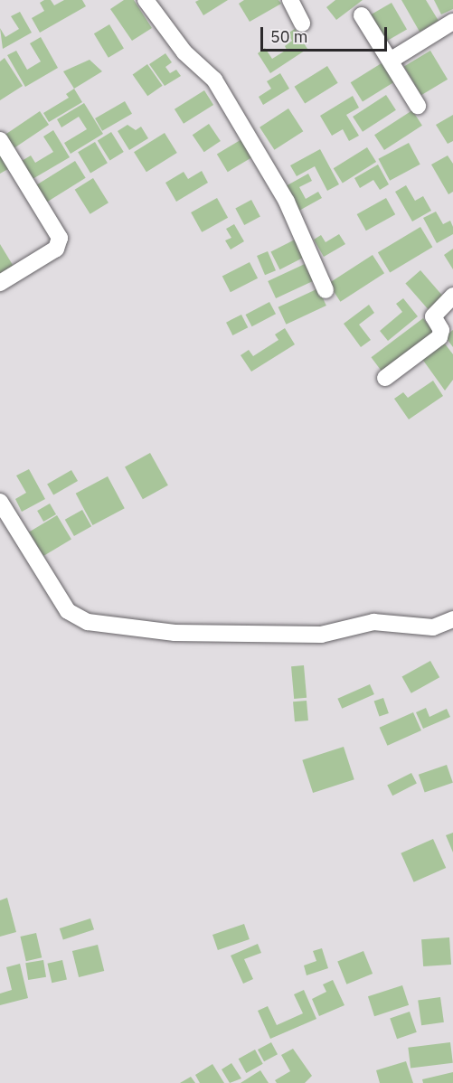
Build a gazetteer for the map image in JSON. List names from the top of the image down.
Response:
{
  "scale_bar": "50 m"
}
